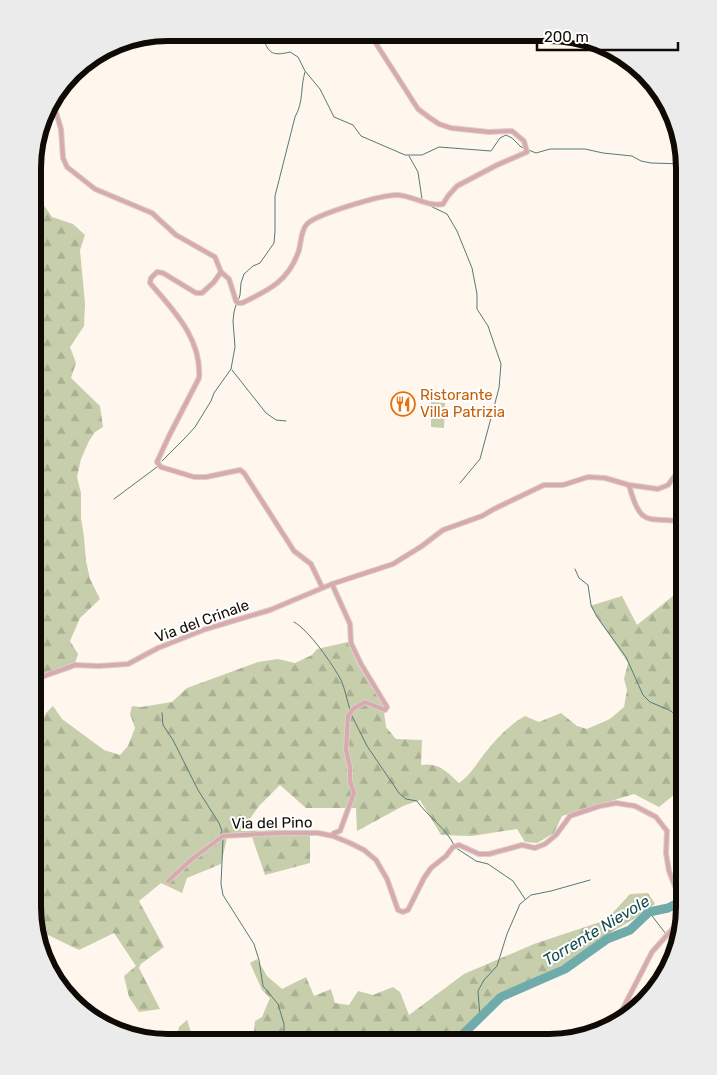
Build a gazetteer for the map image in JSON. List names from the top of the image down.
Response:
{
  "streets": {
    "street": ["Via del Crinale", "Via del Pino"]
  },
  "crossings": [
    ["Via del Crinale", "Via del Pino"]
  ],
  "water": ["Torrente Nievole"],
  "places": {
    "restaurant": ["Ristorante Villa Patrizia"]
  },
  "scale_bar": "200 m"
}
